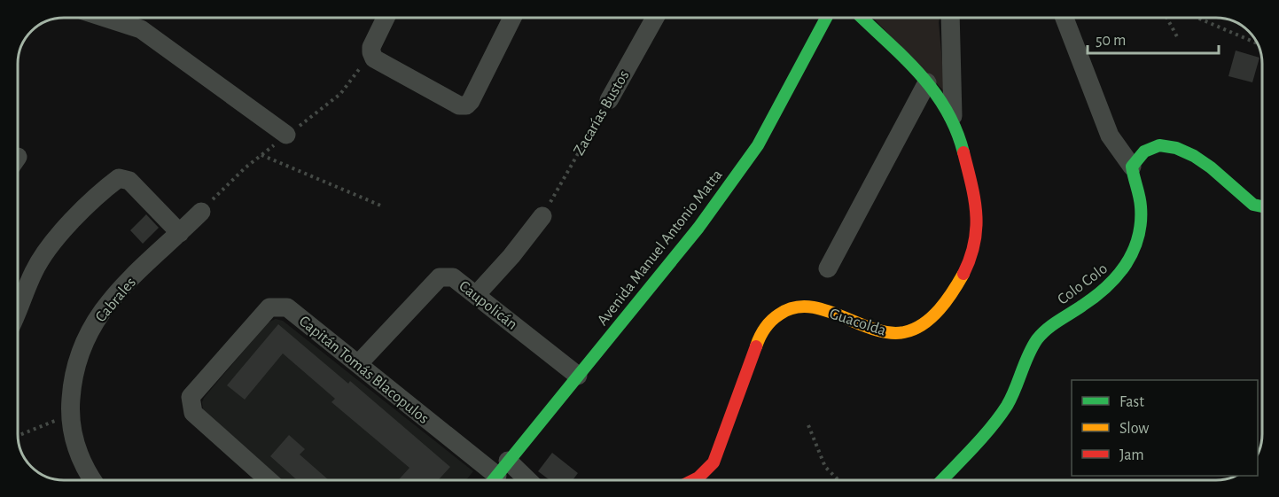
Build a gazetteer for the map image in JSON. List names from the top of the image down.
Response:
{
  "streets": {
    "street": [
      "Zacarías Bustos",
      "Avenida Manuel Antonio Matta",
      "Colo Colo",
      "Cabrales",
      "Caupolicán",
      "Guacolda",
      "Capitán Tomás Blacopulos"
    ]
  },
  "crossings": [
    ["Avenida Manuel Antonio Matta", "Caupolicán"],
    ["Avenida Manuel Antonio Matta", "Capitán Tomás Blacopulos"],
    ["Caupolicán", "Capitán Tomás Blacopulos"]
  ],
  "legend": ["Fast", "Slow", "Jam"],
  "scale_bar": "50 m"
}
